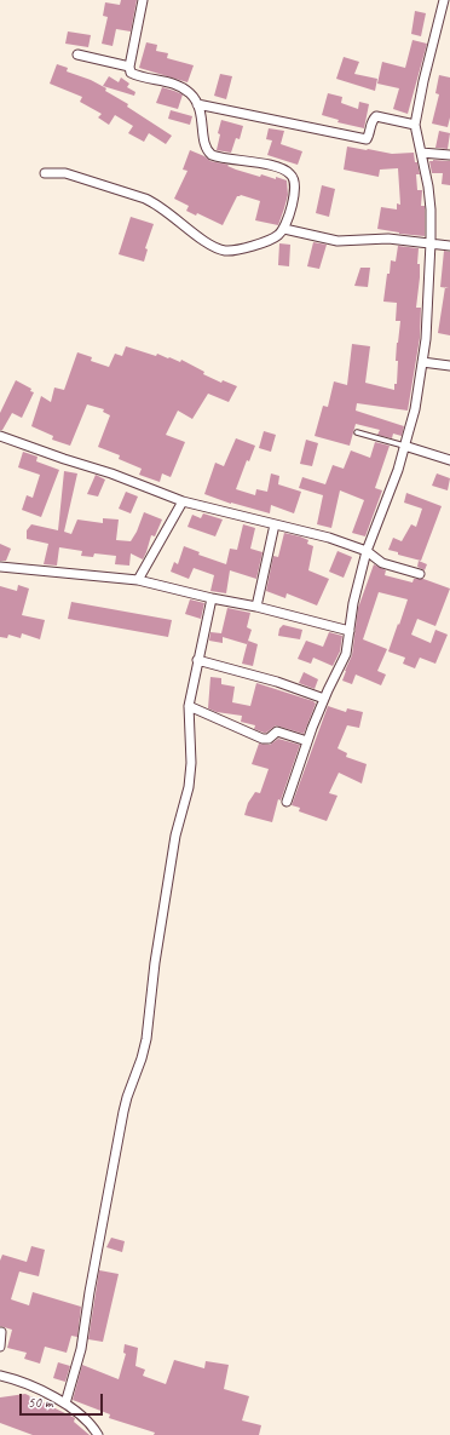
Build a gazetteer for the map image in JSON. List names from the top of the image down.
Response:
{
  "scale_bar": "50 m"
}
